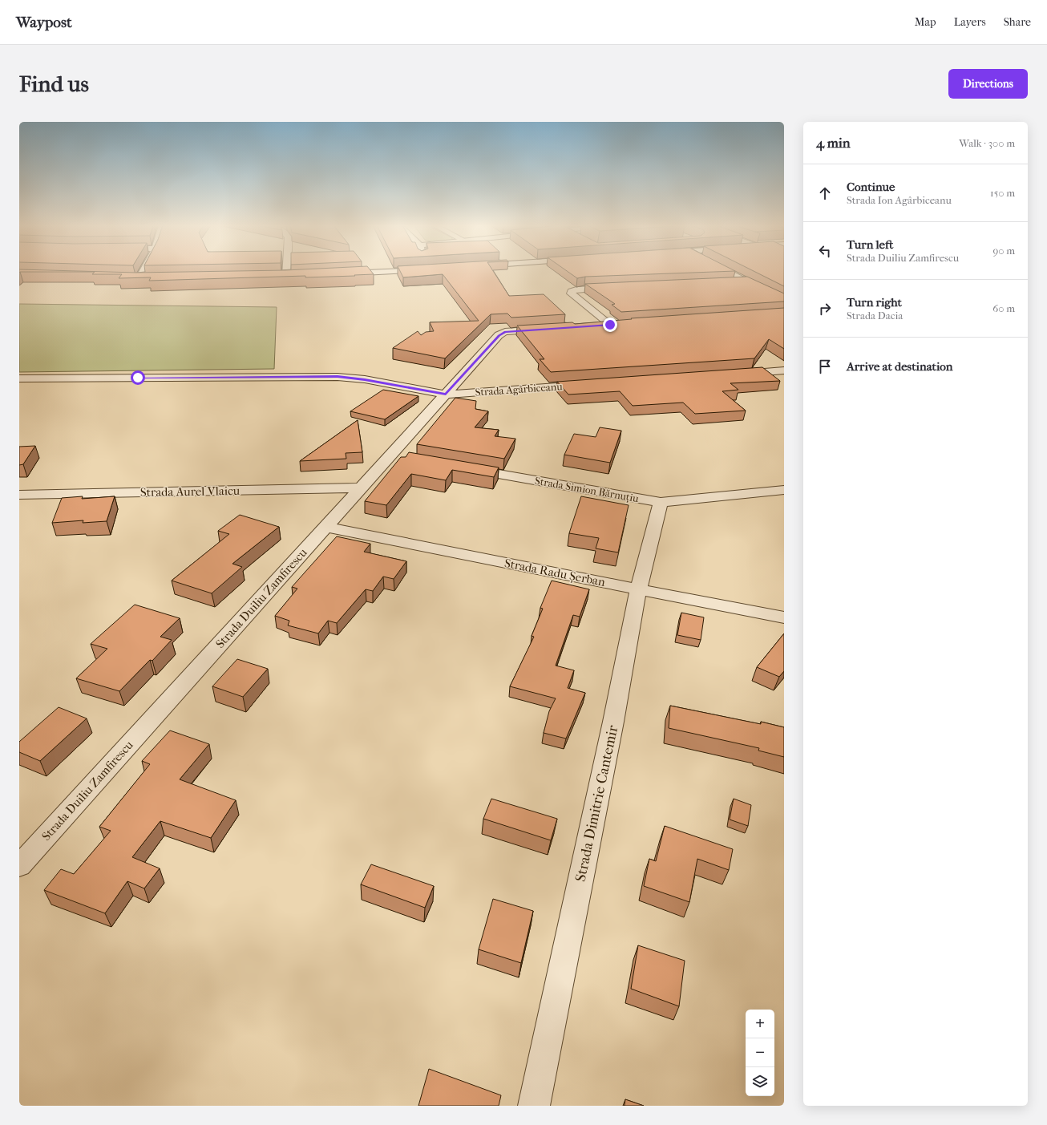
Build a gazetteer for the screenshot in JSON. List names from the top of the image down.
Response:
{
  "streets": {
    "street": [
      "Strada Agârbiceanu",
      "Strada Simion Bărnuțiu",
      "Strada Aurel Vlaicu",
      "Strada Radu Șerban",
      "Strada Duiliu Zamfirescu",
      "Strada Dimitrie Cantemir"
    ]
  },
  "crossings": [
    ["Strada Agârbiceanu", "Strada Duiliu Zamfirescu"],
    ["Strada Simion Bărnuțiu", "Strada Dimitrie Cantemir"],
    ["Strada Aurel Vlaicu", "Strada Duiliu Zamfirescu"],
    ["Strada Radu Șerban", "Strada Duiliu Zamfirescu"],
    ["Strada Radu Șerban", "Strada Dimitrie Cantemir"]
  ],
  "page": {
    "header": "Waypost",
    "nav": ["Map", "Layers", "Share"],
    "buttons": "Directions",
    "title": "Find us",
    "heading": ["4 min", "Walk · 300 m"],
    "list": [
      ["Continue", "Strada Ion Agârbiceanu", "150 m"],
      ["Turn left", "Strada Duiliu Zamfirescu", "90 m"],
      ["Turn right", "Strada Dacia", "60 m"],
      "Arrive at destination"
    ],
    "map_buttons": ["+", "−"]
  }
}
